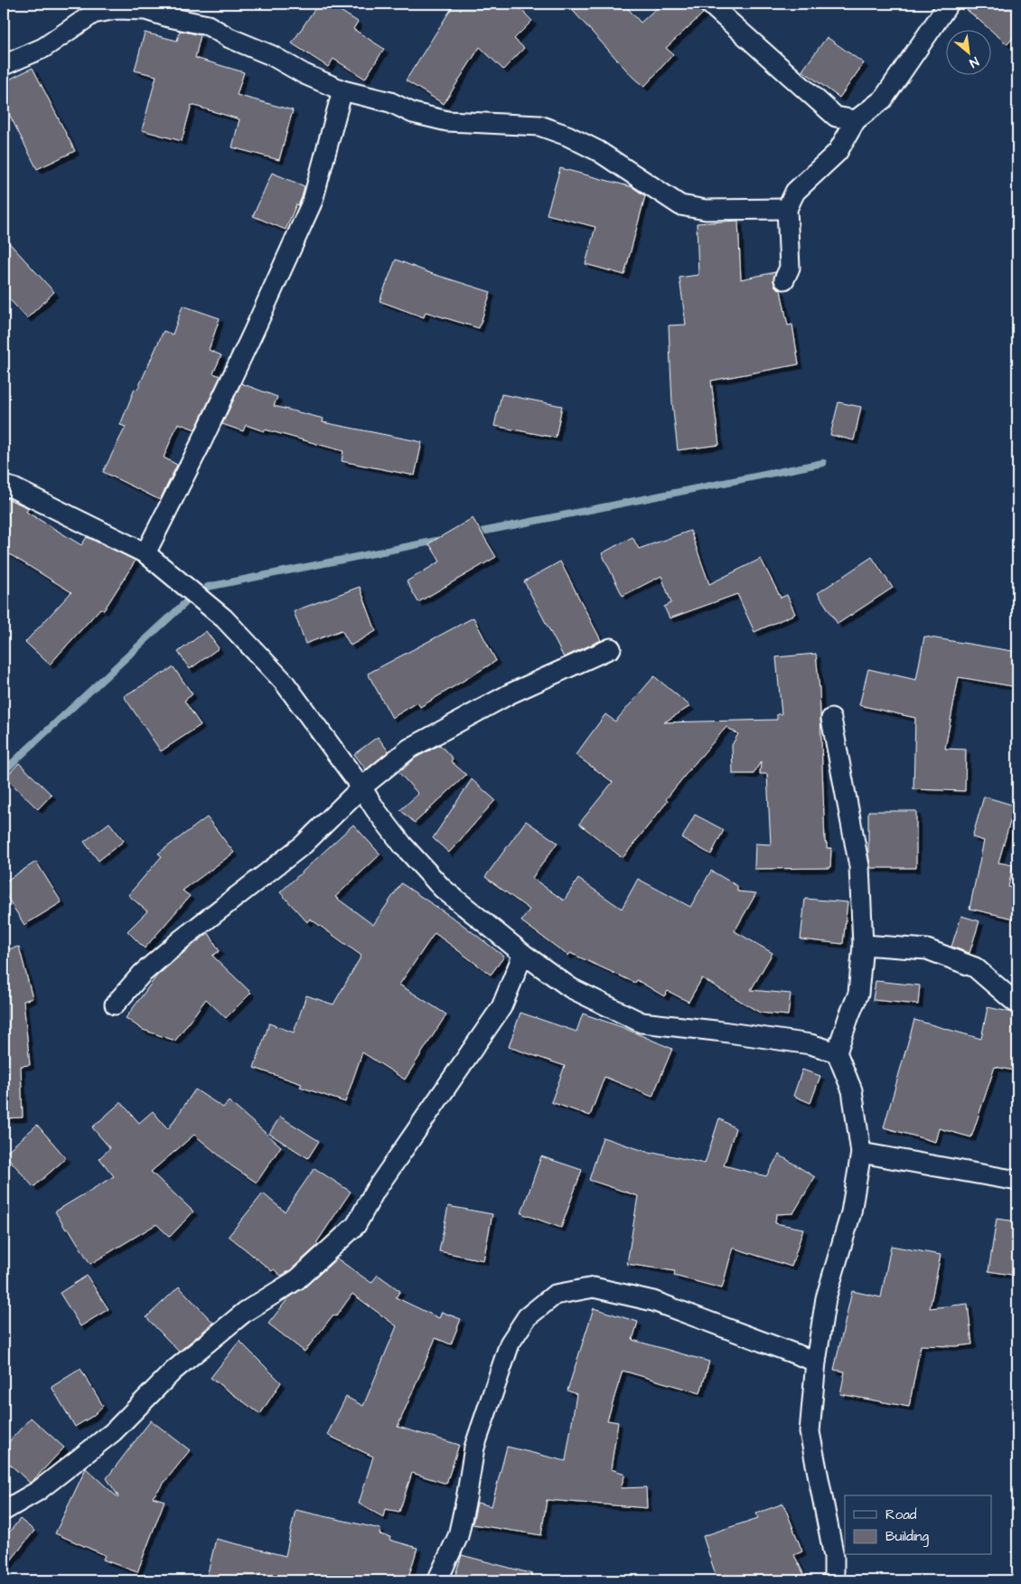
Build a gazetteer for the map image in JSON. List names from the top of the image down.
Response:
{
  "legend": ["Road", "Building"],
  "north": "bottom right"
}
